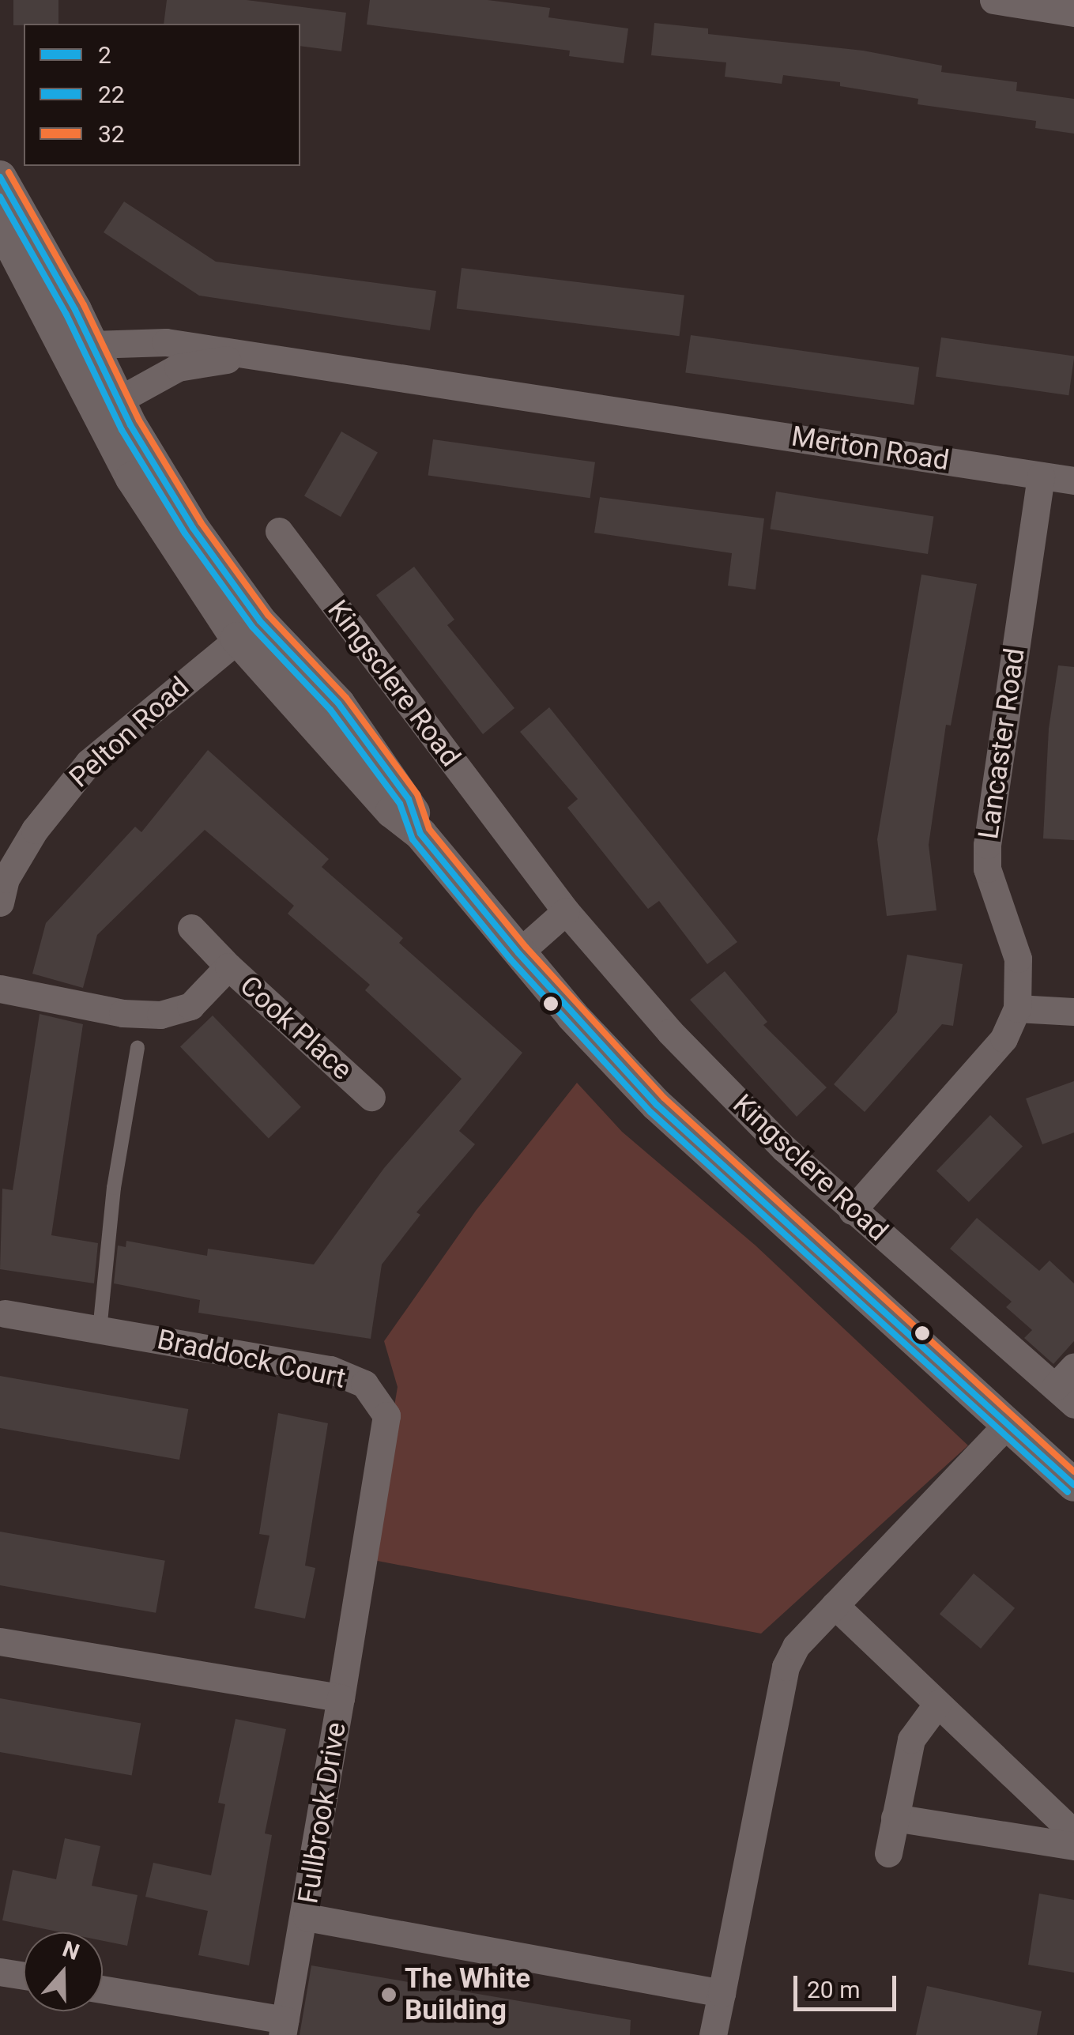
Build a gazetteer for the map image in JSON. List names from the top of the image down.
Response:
{
  "streets": {
    "street": [
      "Merton Road",
      "Kingsclere Road",
      "Pelton Road",
      "Lancaster Road",
      "Cook Place",
      "Braddock Court",
      "Fullbrook Drive"
    ]
  },
  "crossings": [
    ["Merton Road", "Kingsclere Road"],
    ["Merton Road", "Lancaster Road"],
    ["Kingsclere Road", "Pelton Road"],
    ["Kingsclere Road", "Lancaster Road"],
    ["Braddock Court", "Fullbrook Drive"]
  ],
  "places": ["The White Building"],
  "lines": ["transit line 32", "transit line 2", "transit line 22"],
  "legend": ["2", "22", "32"],
  "scale_bar": "20 m",
  "north": "top"
}
